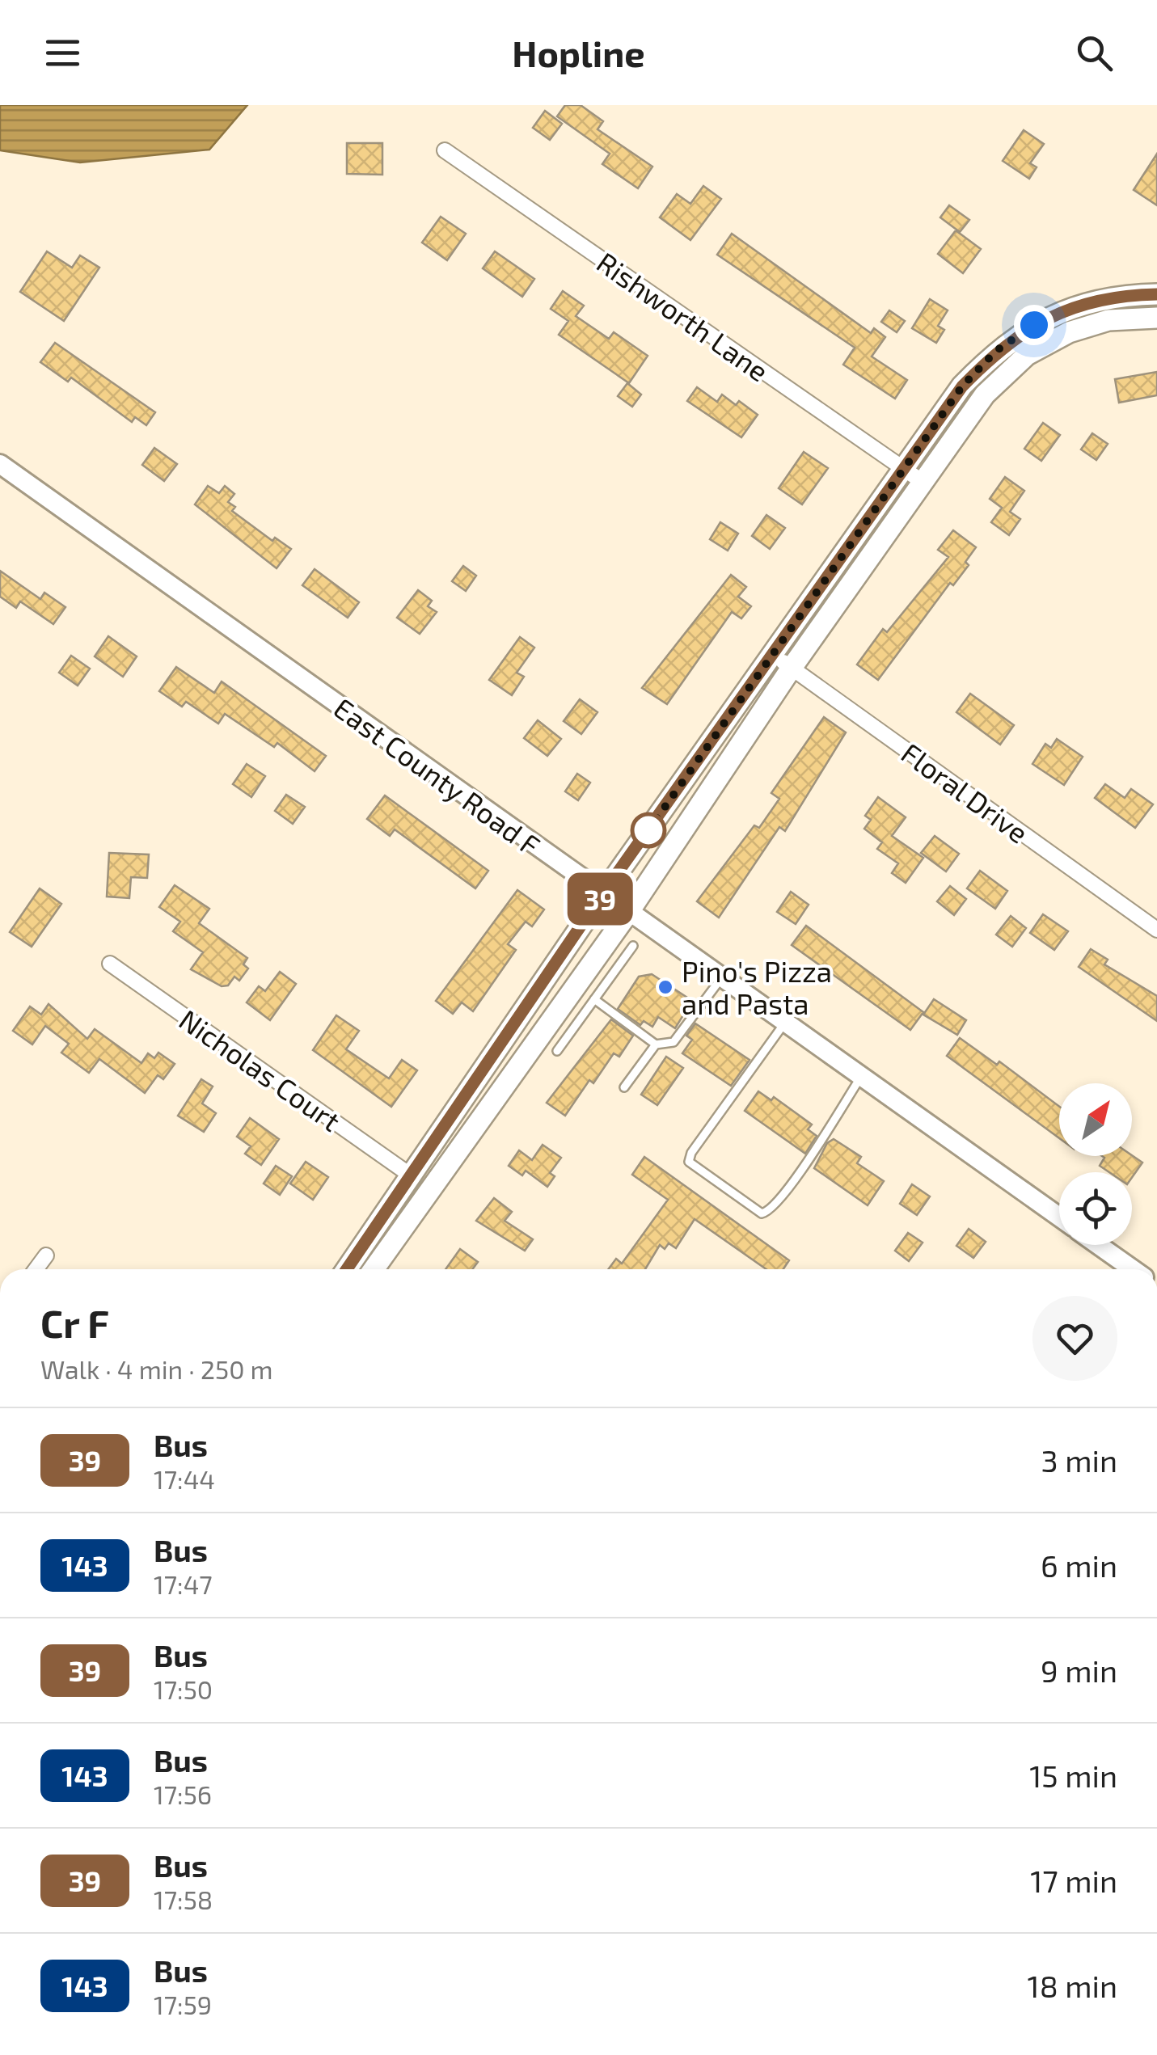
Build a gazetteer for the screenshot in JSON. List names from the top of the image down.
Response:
{
  "streets": {
    "street": [
      "Rishworth Lane",
      "East County Road F",
      "Floral Drive",
      "Nicholas Court"
    ]
  },
  "places": ["Pino's Pizza and Pasta"],
  "lines": ["bus line 39"],
  "north": "top right",
  "page": {
    "header": "Hopline",
    "on_map": "39",
    "heading": ["Cr F", "Walk · 4 min · 250 m"],
    "list": [
      {
        "mark": "39",
        "name": "Bus",
        "note": "17:44",
        "value": "3 min"
      },
      {
        "mark": "143",
        "name": "Bus",
        "note": "17:47",
        "value": "6 min"
      },
      {
        "mark": "39",
        "name": "Bus",
        "note": "17:50",
        "value": "9 min"
      },
      {
        "mark": "143",
        "name": "Bus",
        "note": "17:56",
        "value": "15 min"
      },
      {
        "mark": "39",
        "name": "Bus",
        "note": "17:58",
        "value": "17 min"
      },
      {
        "mark": "143",
        "name": "Bus",
        "note": "17:59",
        "value": "18 min"
      }
    ]
  }
}
